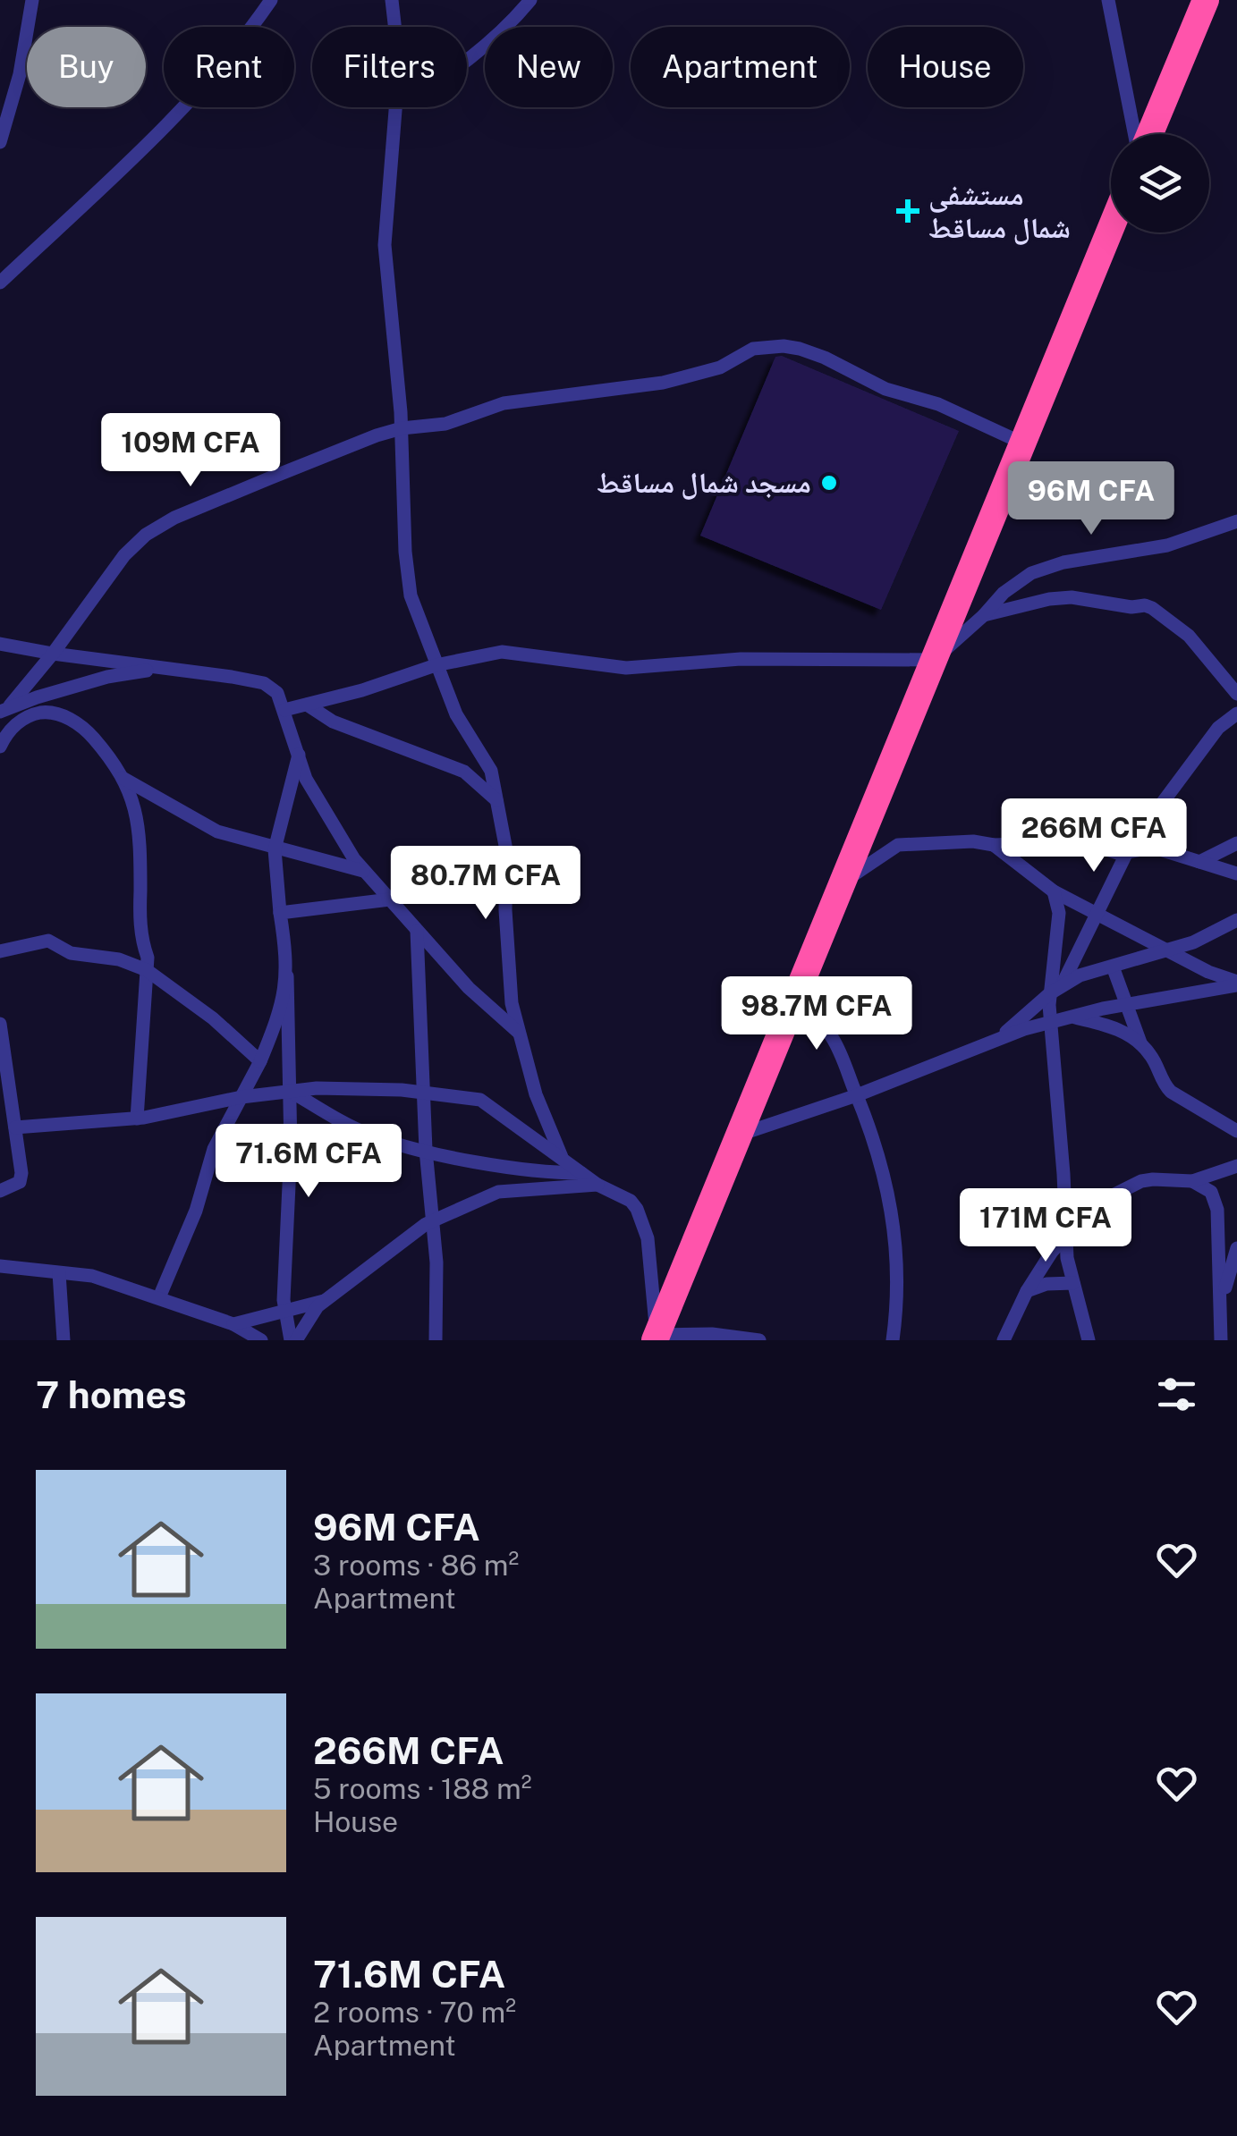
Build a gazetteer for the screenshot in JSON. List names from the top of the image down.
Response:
{
  "places": {
    "health": ["مستشفى شمال مساقط"],
    "other": ["مسجد شمال مساقط"]
  },
  "page": {
    "chip": [
      "Buy",
      "Rent",
      "Filters",
      "New",
      "Apartment",
      "House"
    ],
    "price": [
      "109M CFA",
      "96M CFA",
      "266M CFA",
      "80.7M CFA",
      "98.7M CFA",
      "71.6M CFA",
      "171M CFA"
    ],
    "heading": "7 homes",
    "list": [
      {
        "name": "96M CFA",
        "note": "3 rooms · 86 m² · Apartment"
      },
      {
        "name": "266M CFA",
        "note": "5 rooms · 188 m² · House"
      },
      {
        "name": "71.6M CFA",
        "note": "2 rooms · 70 m² · Apartment"
      }
    ]
  }
}
